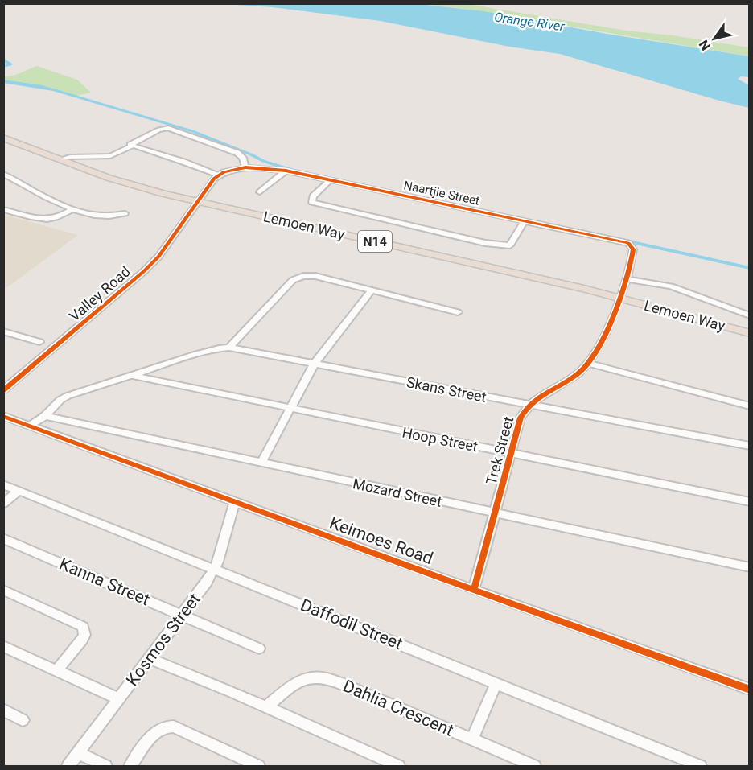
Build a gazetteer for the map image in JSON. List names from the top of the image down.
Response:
{
  "streets": {
    "highway": ["Lemoen Way", "N14"],
    "street": [
      "Naartjie Street",
      "Valley Road",
      "Skans Street",
      "Hoop Street",
      "Trek Street",
      "Mozard Street",
      "Keimoes Road",
      "Kanna Street",
      "Daffodil Street",
      "Kosmos Street",
      "Dahlia Crescent"
    ]
  },
  "crossings": [
    ["Naartjie Street", "Trek Street"],
    ["Lemoen Way", "Valley Road"],
    ["Lemoen Way", "Trek Street"],
    ["Skans Street", "Trek Street"],
    ["Hoop Street", "Trek Street"],
    ["Trek Street", "Mozard Street"],
    ["Trek Street", "Keimoes Road"],
    ["Keimoes Road", "Kosmos Street"],
    ["Kanna Street", "Kosmos Street"],
    ["Daffodil Street", "Kosmos Street"]
  ],
  "water": ["Orange River"],
  "north": "bottom left"
}
